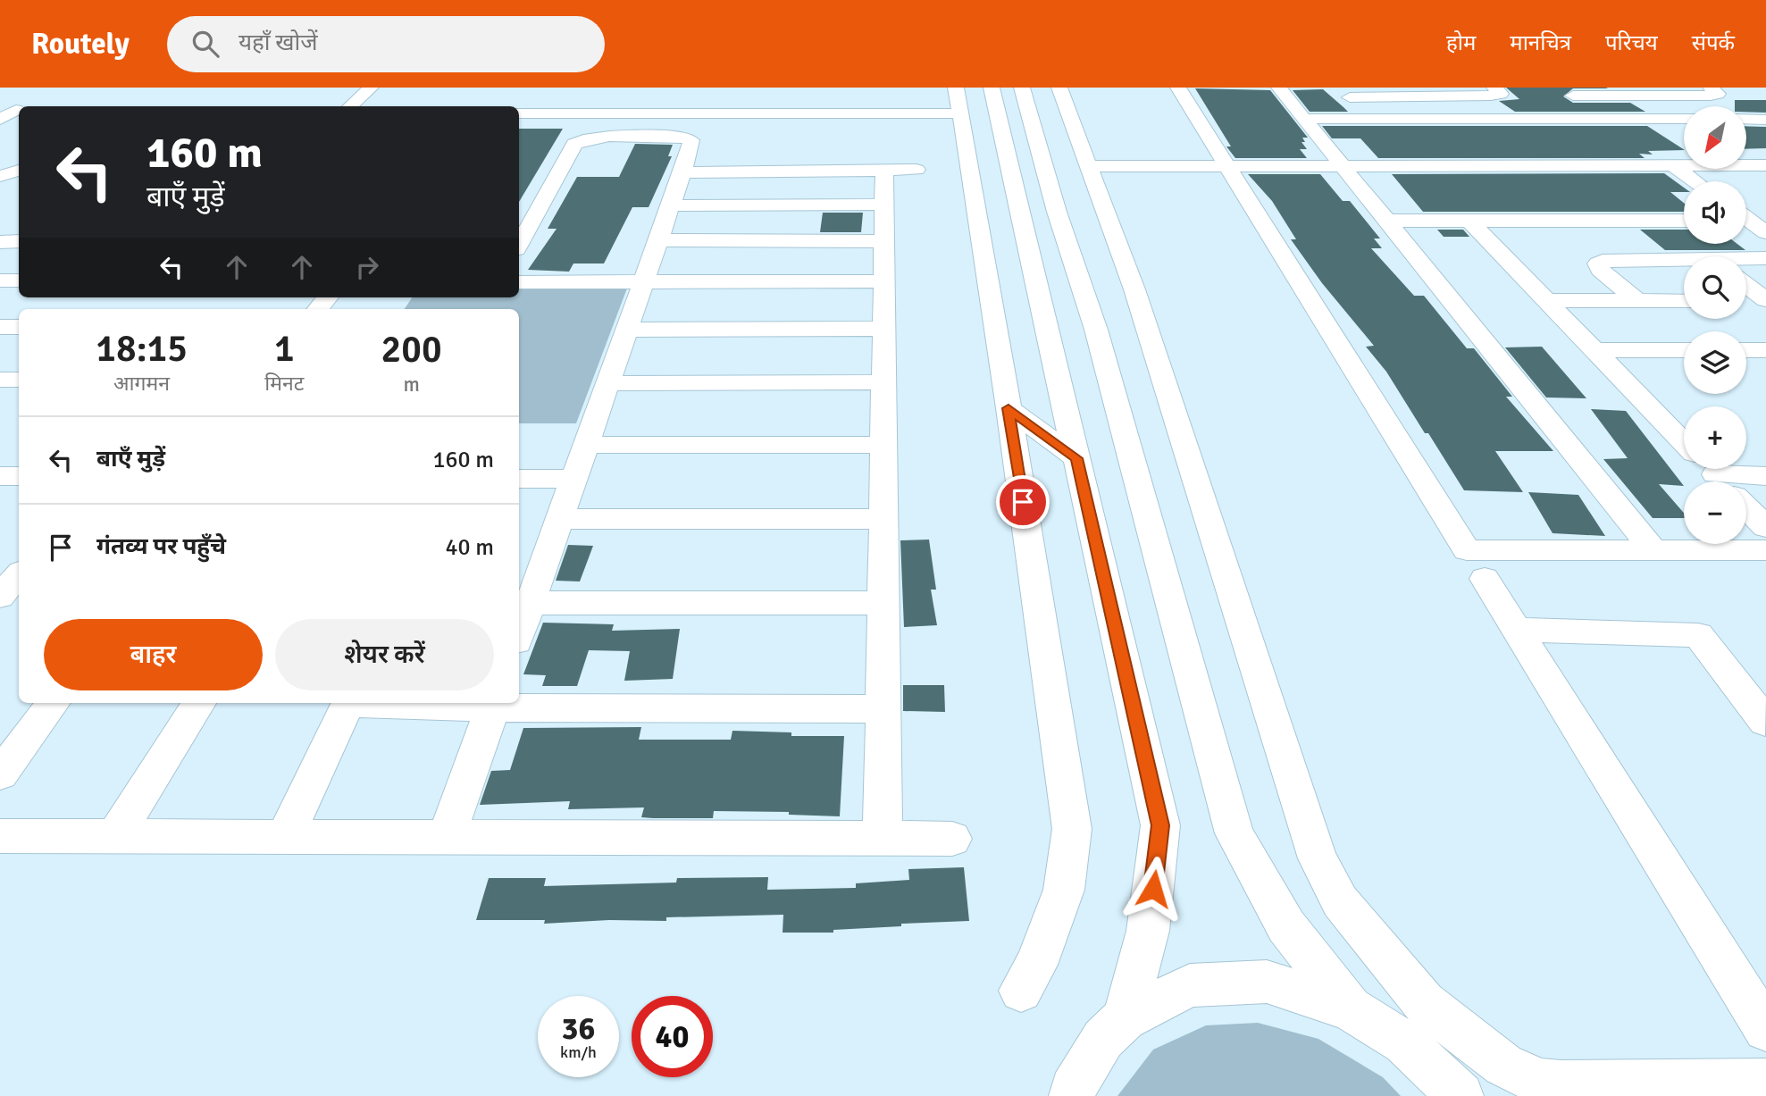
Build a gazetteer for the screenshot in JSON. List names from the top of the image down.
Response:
{
  "north": "bottom left",
  "page": {
    "header": "Routely",
    "search": "यहाँ खोजें",
    "nav": [
      "होम",
      "मानचित्र",
      "परिचय",
      "संपर्क"
    ],
    "map_buttons": ["+", "−"],
    "turn": ["160 m", "बाएँ मुड़ें"],
    "eta": [
      "18:15",
      "आगमन",
      "1",
      "मिनट",
      "200",
      "m"
    ],
    "list": [
      {
        "name": "बाएँ मुड़ें",
        "value": "160 m"
      },
      {
        "name": "गंतव्य पर पहुँचे",
        "value": "40 m"
      }
    ],
    "buttons": ["बाहर", "शेयर करें"],
    "speed": "36 km/h",
    "limit": "40"
  }
}
